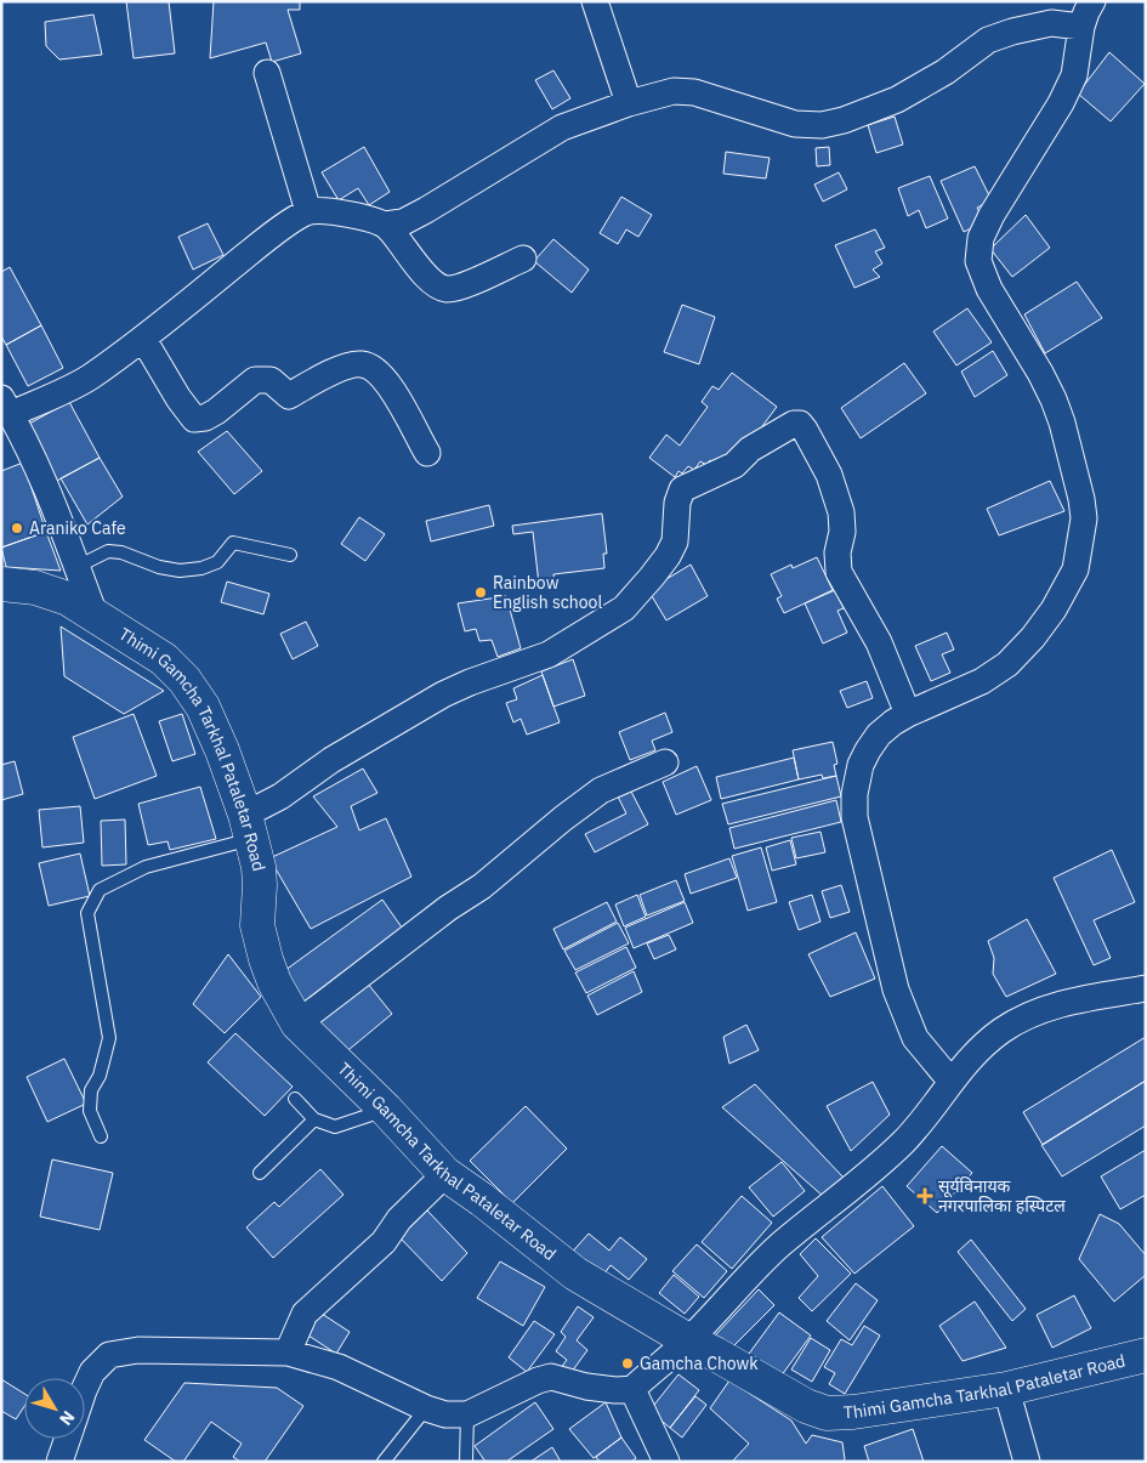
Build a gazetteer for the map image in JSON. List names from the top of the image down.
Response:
{
  "streets": {
    "street": ["Thimi Gamcha Tarkhal Pataletar Road"]
  },
  "places": {
    "other": ["Araniko Cafe", "Rainbow English school", "Gamcha Chowk"],
    "health": ["सूर्यविनायक नगरपालिका हस्पिटल"]
  },
  "north": "bottom right"
}
